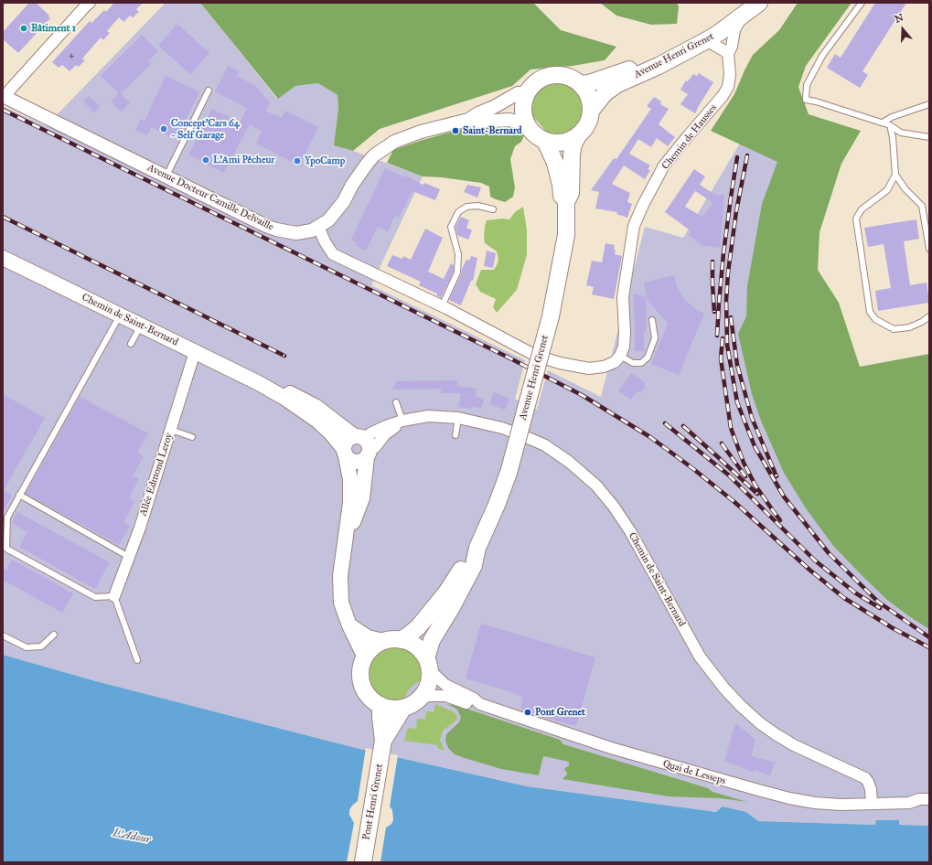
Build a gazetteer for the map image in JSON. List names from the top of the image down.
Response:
{
  "streets": {
    "main road": ["Avenue Henri Grenet", "Chemin de Saint-Bernard", "Pont Henri Grenet"],
    "street": [
      "Chemin de Hausses",
      "Avenue Docteur Camille Delvaille",
      "Allée Edmond Leroy",
      "Quai de Lesseps"
    ]
  },
  "crossings": [
    ["Avenue Henri Grenet", "Chemin de Hausses"],
    ["Avenue Henri Grenet", "Quai de Lesseps"],
    ["Avenue Henri Grenet", "Pont Henri Grenet"],
    ["Chemin de Saint-Bernard", "Allée Edmond Leroy"],
    ["Chemin de Saint-Bernard", "Quai de Lesseps"],
    ["Quai de Lesseps", "Pont Henri Grenet"]
  ],
  "water": ["L'Adour"],
  "places": [
    "Bâtiment 1",
    "Concept'Cars 64 - Self Garage",
    "Saint-Bernard",
    "L'Ami Pêcheur",
    "YpoCamp",
    "Pont Grenet"
  ],
  "house_numbers": ["4"],
  "north": "top"
}
